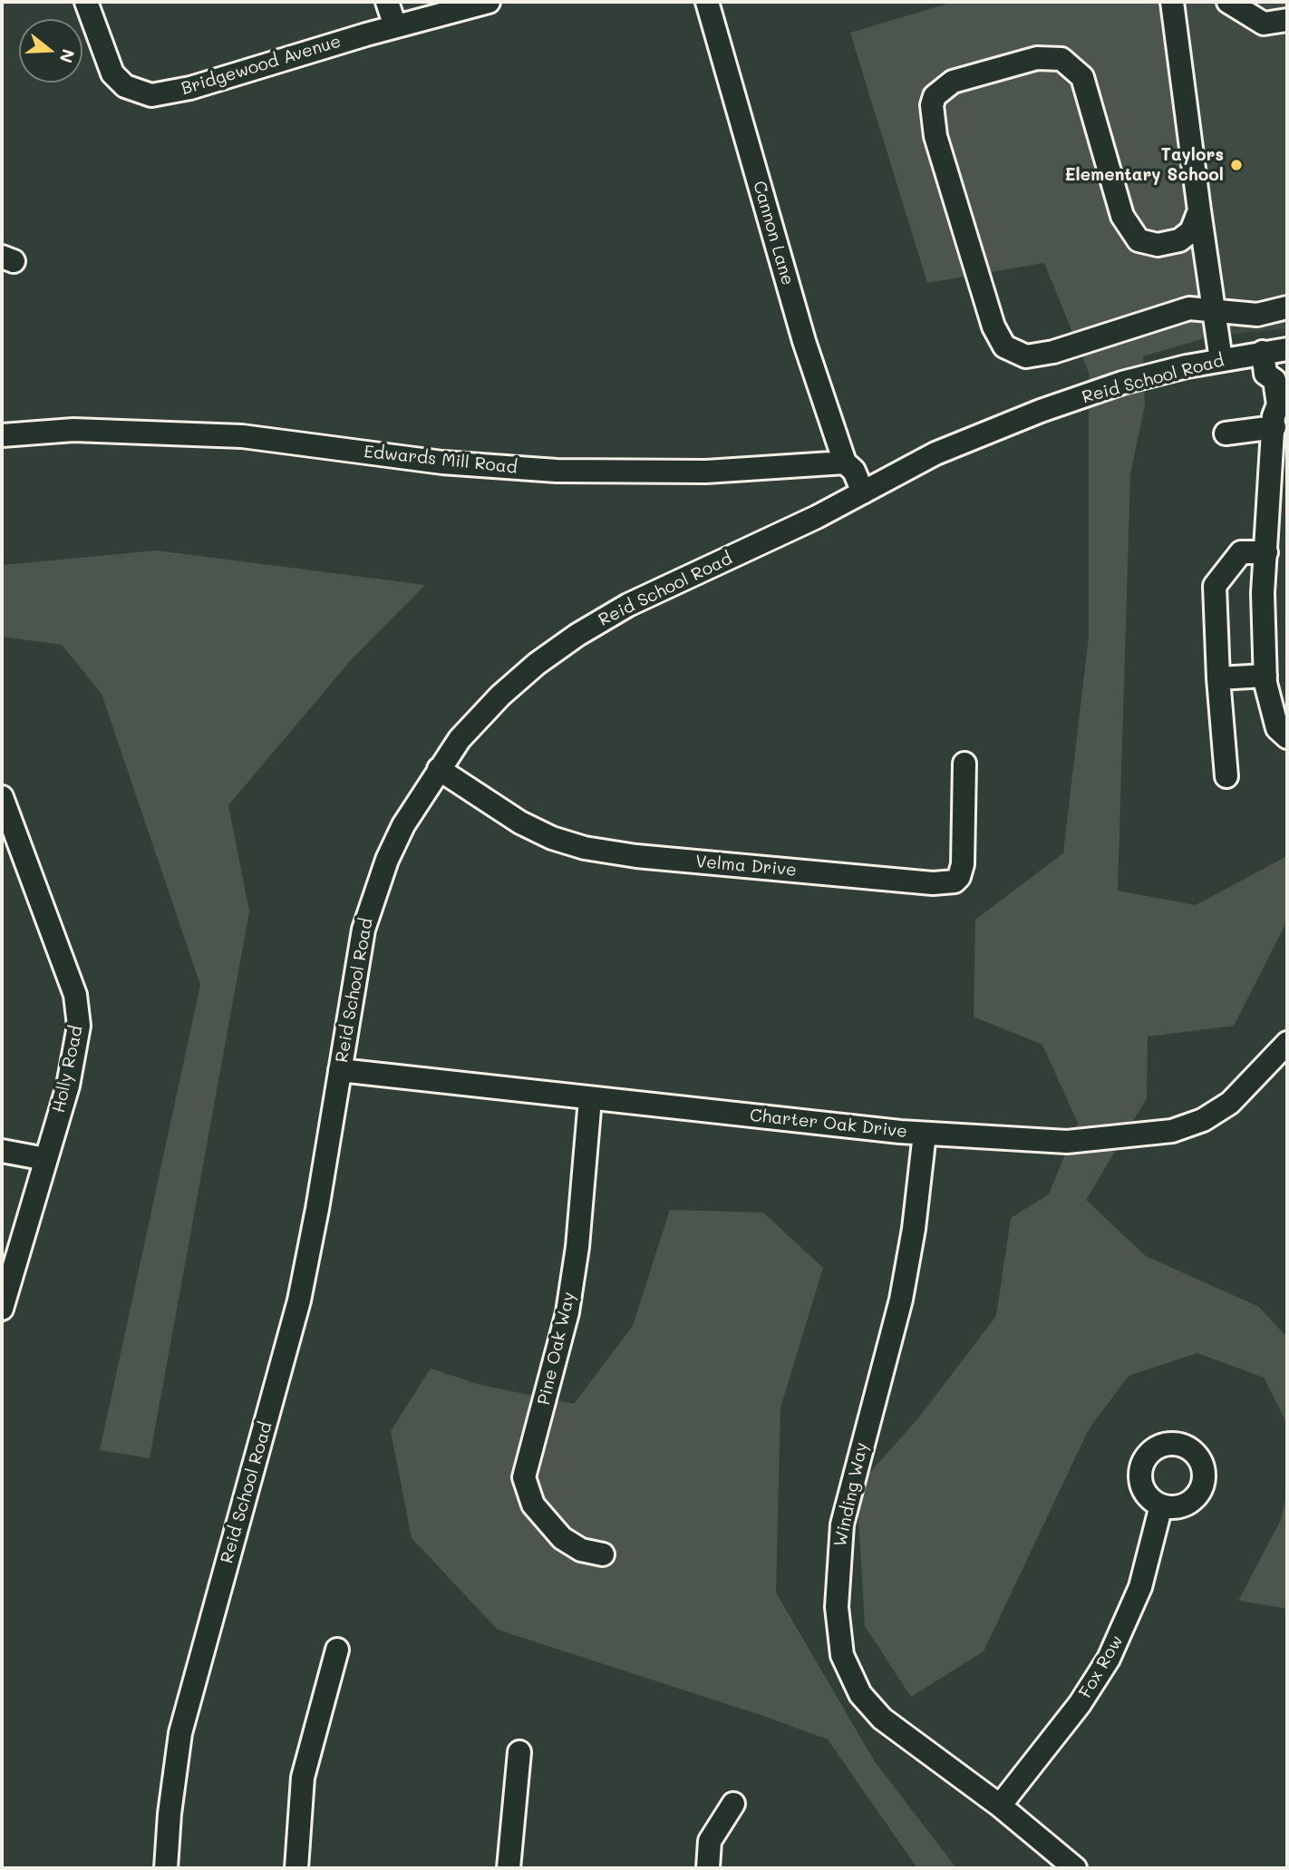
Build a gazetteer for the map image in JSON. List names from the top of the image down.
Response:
{
  "streets": {
    "street": [
      "Bridgewood Avenue",
      "Cannon Lane",
      "Reid School Road",
      "Edwards Mill Road",
      "Velma Drive",
      "Holly Road",
      "Charter Oak Drive",
      "Pine Oak Way",
      "Winding Way",
      "Fox Row"
    ]
  },
  "crossings": [
    ["Cannon Lane", "Edwards Mill Road"],
    ["Reid School Road", "Velma Drive"],
    ["Reid School Road", "Charter Oak Drive"],
    ["Charter Oak Drive", "Pine Oak Way"],
    ["Charter Oak Drive", "Winding Way"],
    ["Winding Way", "Fox Row"]
  ],
  "places": ["Taylors Elementary School"],
  "north": "right"
}
